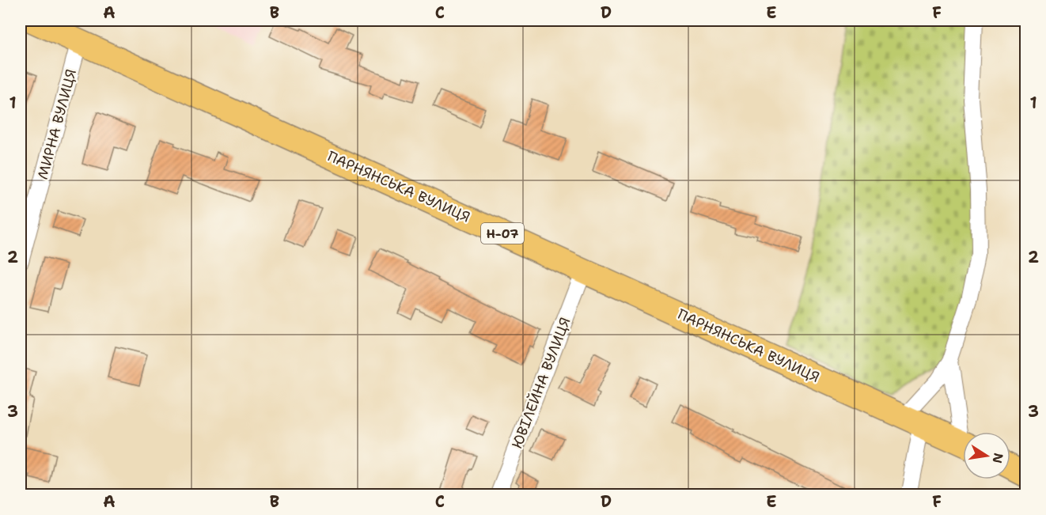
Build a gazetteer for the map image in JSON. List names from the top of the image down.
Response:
{
  "streets": {
    "main road": ["ПАРНЯНСЬКА ВУЛИЦЯ", "Н-07"],
    "street": ["МИРНА ВУЛИЦЯ", "ЮВІЛЕЙНА ВУЛИЦЯ"]
  },
  "crossings": [
    ["МИРНА ВУЛИЦЯ", "ПАРНЯНСЬКА ВУЛИЦЯ"],
    ["ПАРНЯНСЬКА ВУЛИЦЯ", "ЮВІЛЕЙНА ВУЛИЦЯ"]
  ],
  "north": "right",
  "grid": {
    "columns": [
      "A",
      "B",
      "C",
      "D",
      "E",
      "F"
    ],
    "rows": ["1", "2", "3"]
  }
}
